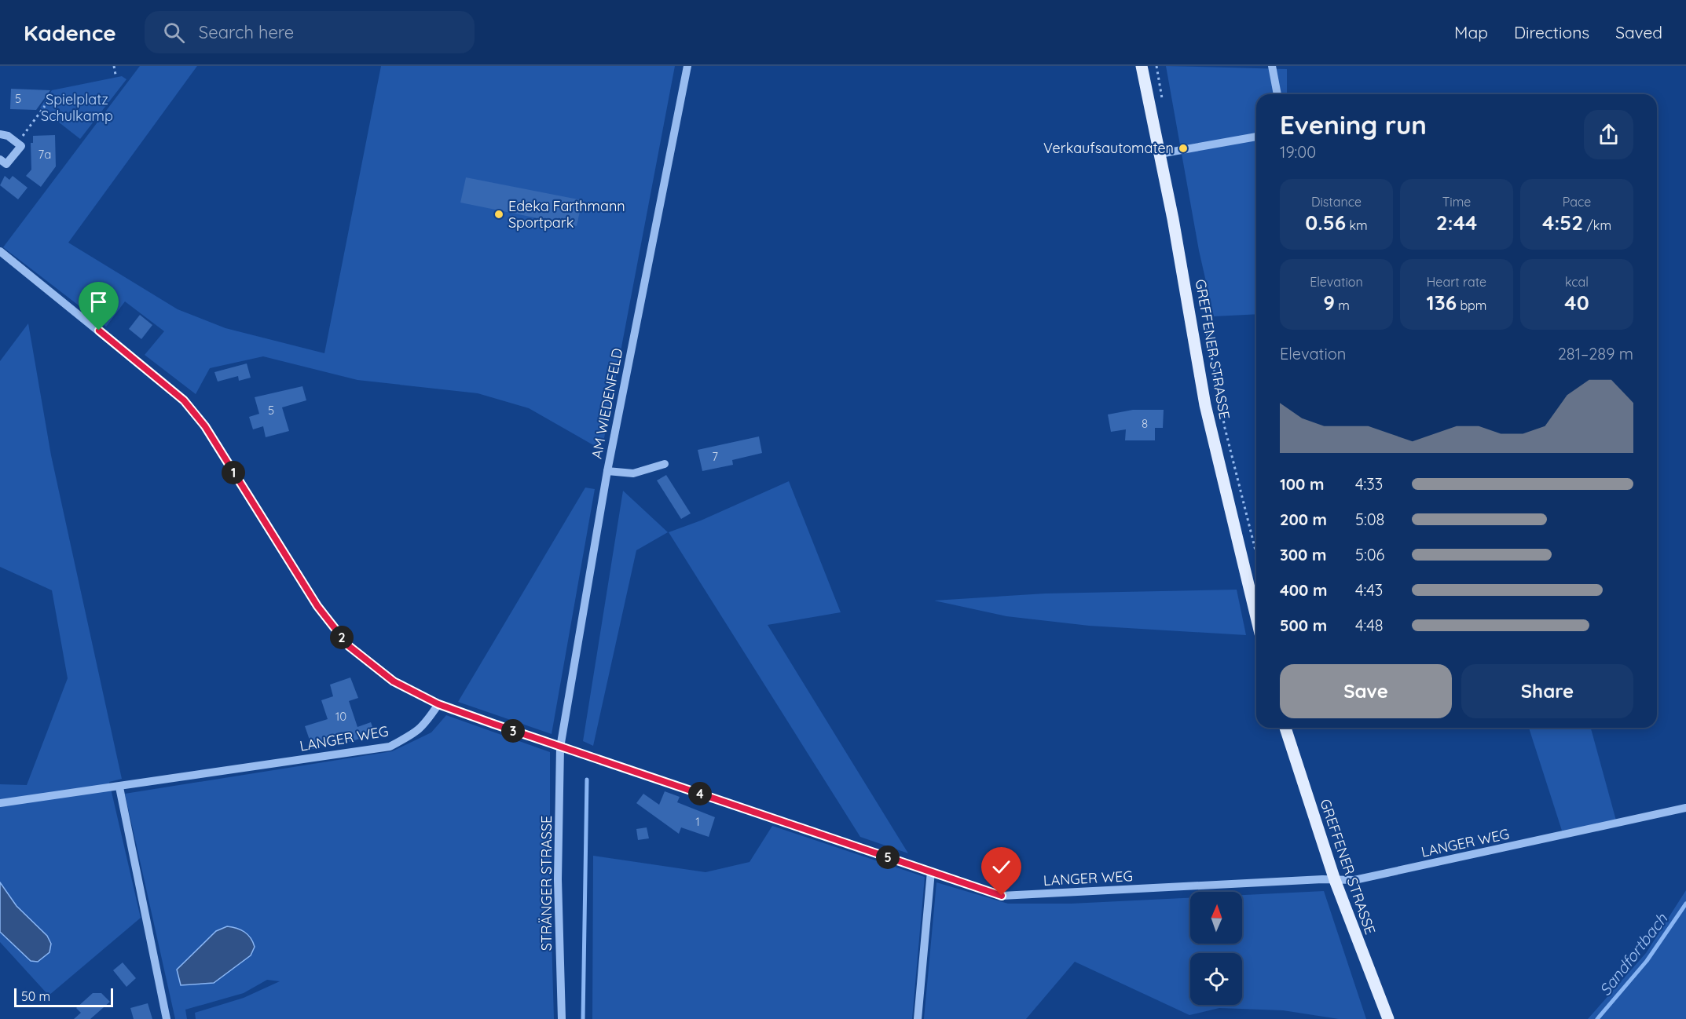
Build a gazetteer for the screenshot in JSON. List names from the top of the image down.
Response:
{
  "streets": {
    "main road": ["GREFFENER STRASSE"],
    "street": ["AM WIEDENFELD", "LANGER WEG", "STRÄNGER STRASSE"]
  },
  "crossings": [
    ["GREFFENER STRASSE", "LANGER WEG"],
    ["AM WIEDENFELD", "LANGER WEG"],
    ["AM WIEDENFELD", "STRÄNGER STRASSE"],
    ["LANGER WEG", "STRÄNGER STRASSE"]
  ],
  "water": ["Sandfortbach"],
  "parks": ["Spielplatz Schulkamp"],
  "places": ["Verkaufsautomaten", "Edeka Farthmann Sportpark"],
  "house_numbers": [
    "5",
    "7a",
    "5",
    "8",
    "7",
    "10",
    "1"
  ],
  "scale_bar": "50 m",
  "north": "top",
  "page": {
    "header": "Kadence",
    "search": "Search here",
    "nav": ["Map", "Directions", "Saved"],
    "heading": ["Evening run", "19:00"],
    "stats": [
      ["Distance", "0.56 km"],
      ["Time", "2:44"],
      ["Pace", "4:52 /km"],
      ["Elevation", "9 m"],
      ["Heart rate", "136 bpm"],
      ["kcal", "40"]
    ],
    "chart": ["Elevation", "281–289 m"],
    "pins": [
      "1",
      "2",
      "3",
      "4",
      "5"
    ],
    "list": [
      {
        "name": "100 m",
        "note": "4:33"
      },
      {
        "name": "200 m",
        "note": "5:08"
      },
      {
        "name": "300 m",
        "note": "5:06"
      },
      {
        "name": "400 m",
        "note": "4:43"
      },
      {
        "name": "500 m",
        "note": "4:48"
      }
    ],
    "buttons": ["Save", "Share"],
    "scale": "50 m"
  }
}
